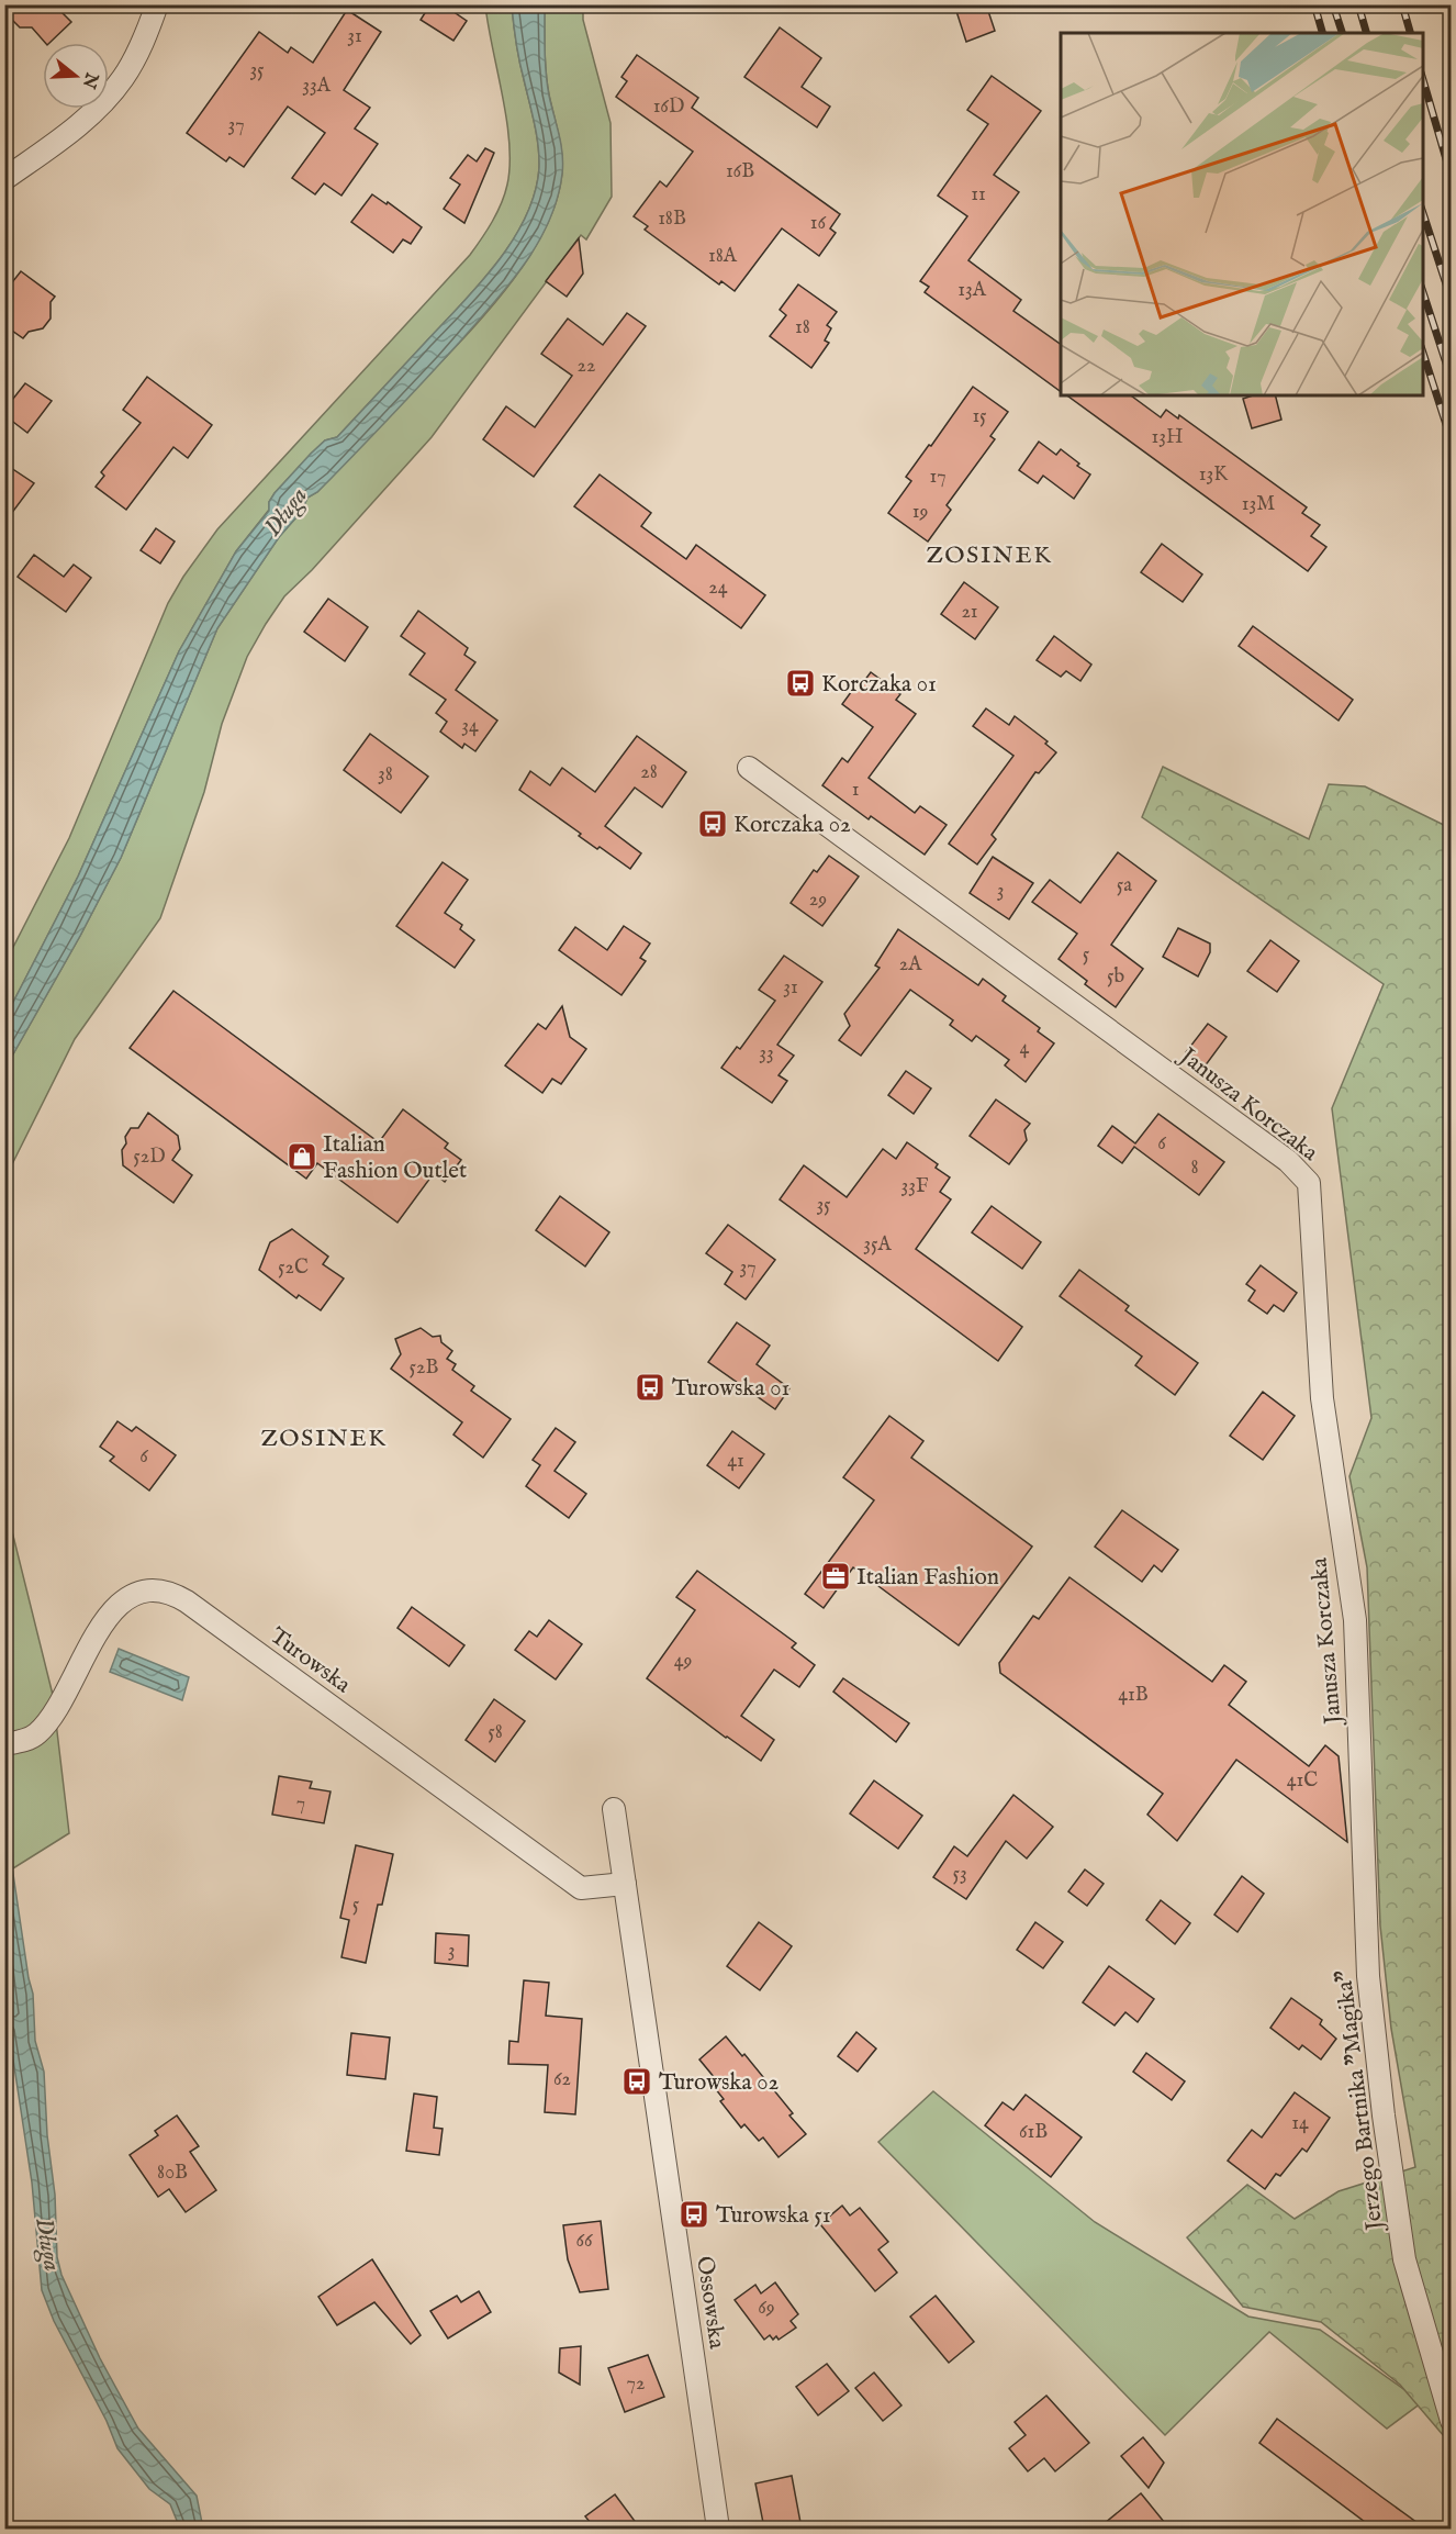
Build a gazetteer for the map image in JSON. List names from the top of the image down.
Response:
{
  "streets": {
    "street": [
      "Janusza Korczaka",
      "Turowska",
      "Jerzego Bartnika \"Magika\"",
      "Ossowska"
    ]
  },
  "crossings": [
    ["Janusza Korczaka", "Jerzego Bartnika \"Magika\""],
    ["Turowska", "Ossowska"]
  ],
  "districts": ["ZOSINEK", "ZOSINEK"],
  "water": ["Długa"],
  "places": {
    "bus stop": [
      "Korczaka 01",
      "Korczaka 02",
      "Turowska 01",
      "Turowska 02",
      "Turowska 51"
    ],
    "shop": ["Italian Fashion Outlet"],
    "office": ["Italian Fashion"]
  },
  "house_numbers": [
    "31",
    "35",
    "33A",
    "16D",
    "37",
    "16B",
    "11",
    "18B",
    "16",
    "18A",
    "13A",
    "18",
    "22",
    "15",
    "13H",
    "13K",
    "17",
    "13M",
    "19",
    "24",
    "21",
    "34",
    "28",
    "38",
    "1",
    "5a",
    "3",
    "29",
    "5",
    "2A",
    "5b",
    "31",
    "4",
    "33",
    "6",
    "52D",
    "8",
    "33F",
    "35",
    "35A",
    "52C",
    "37",
    "52B",
    "6",
    "41",
    "49",
    "41B",
    "58",
    "41C",
    "7",
    "53",
    "5",
    "3",
    "62",
    "14",
    "61B",
    "80B",
    "66",
    "69",
    "72"
  ],
  "north": "right"
}
